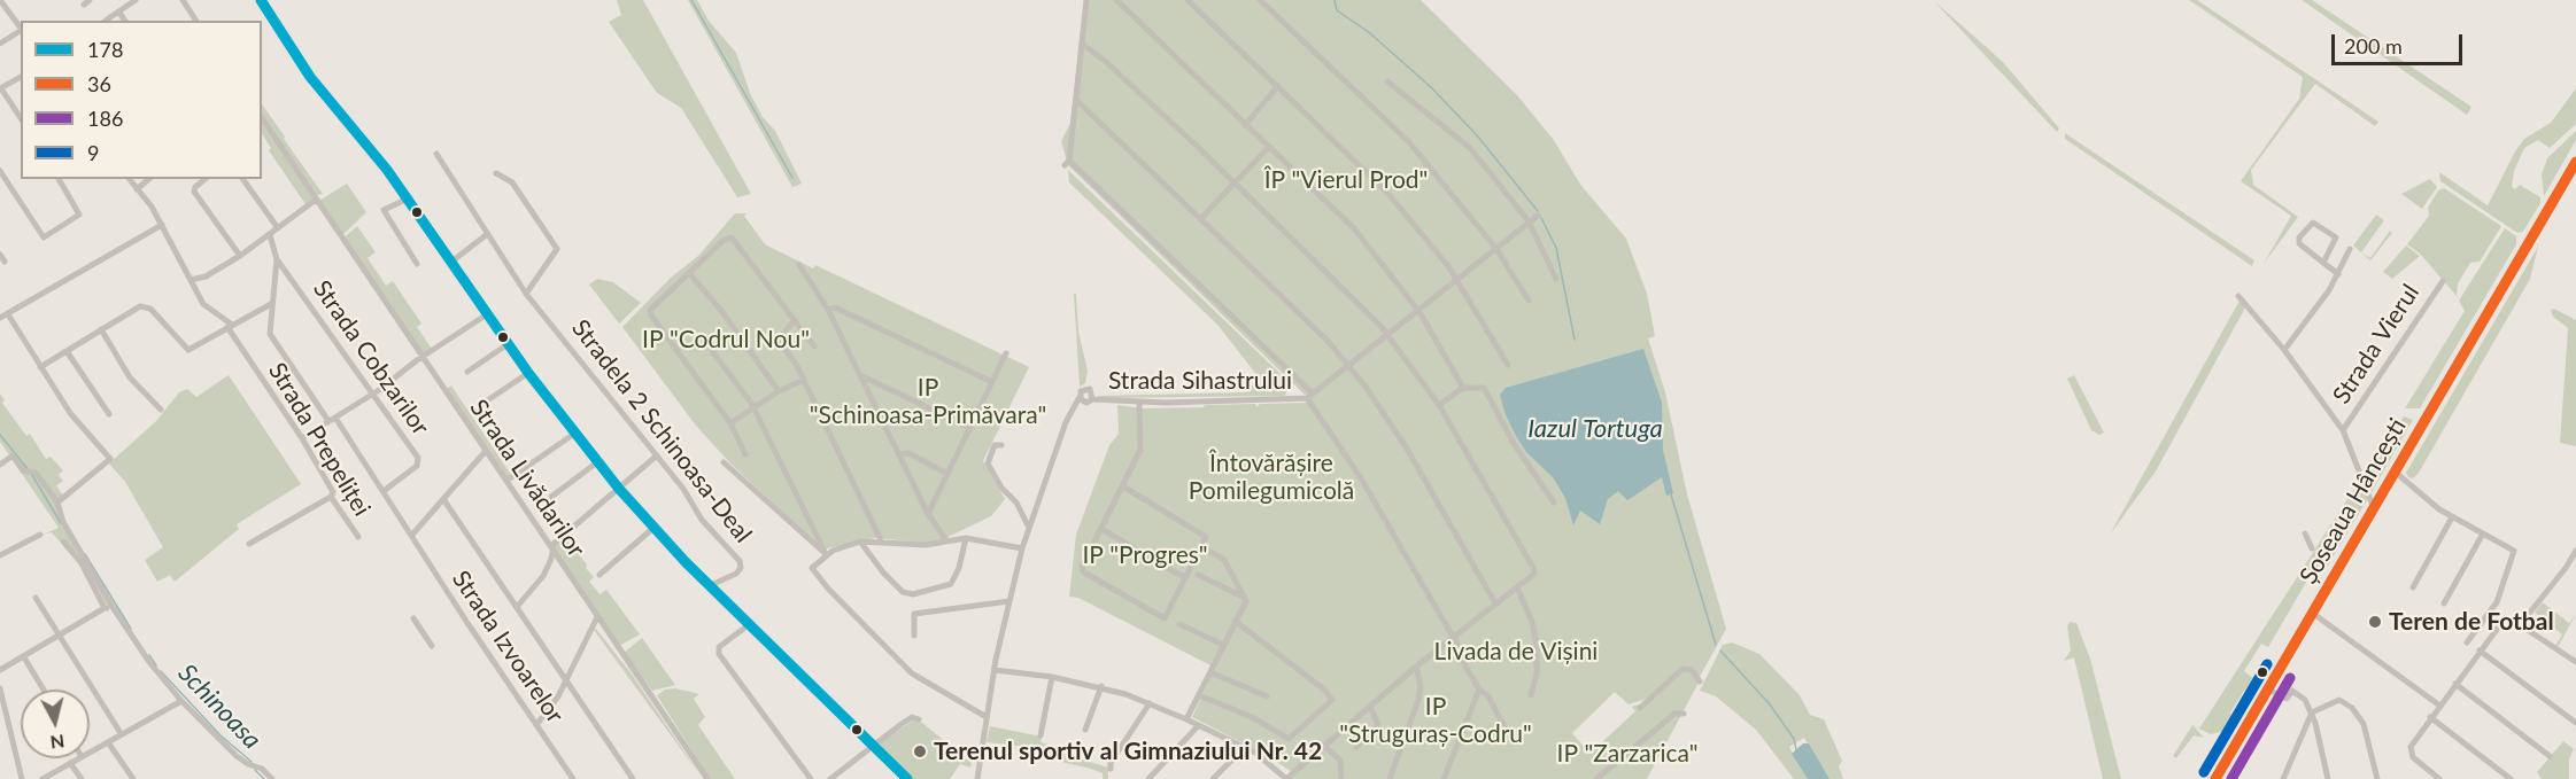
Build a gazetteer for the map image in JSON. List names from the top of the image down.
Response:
{
  "streets": {
    "highway": ["Șoseaua Hâncești"],
    "street": [
      "Strada Vierul",
      "Strada Cobzarilor",
      "Strada Sihastrului",
      "Stradela 2 Schinoasa-Deal",
      "Strada Prepeliței",
      "Strada Livădarilor",
      "Strada Izvoarelor"
    ]
  },
  "crossings": [
    ["Strada Vierul", "Șoseaua Hâncești"],
    ["Strada Cobzarilor", "Strada Izvoarelor"]
  ],
  "water": ["Iazul Tortuga", "Schinoasa"],
  "parks": [
    "ÎP \"Vierul Prod\"",
    "IP \"Codrul Nou\"",
    "IP \"Schinoasa-Primăvara\"",
    "Întovărășire Pomilegumicolă",
    "IP \"Progres\"",
    "Livada de Vișini",
    "IP \"Struguraș-Codru\"",
    "IP \"Zarzarica\""
  ],
  "places": ["Teren de Fotbal", "Terenul sportiv al Gimnaziului Nr. 42"],
  "lines": [
    "transit line 178",
    "transit line 36",
    "transit line 9",
    "transit line 186"
  ],
  "legend": [
    "178",
    "36",
    "186",
    "9"
  ],
  "scale_bar": "200 m",
  "north": "bottom"
}
